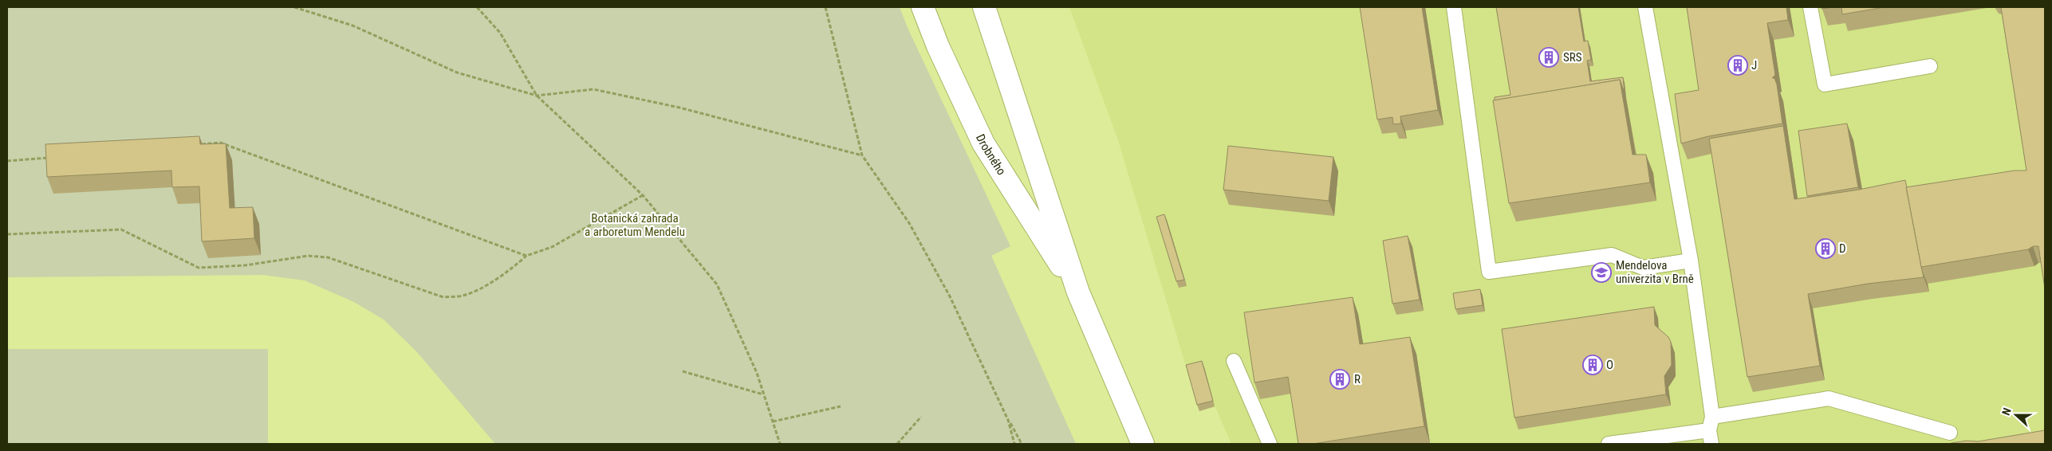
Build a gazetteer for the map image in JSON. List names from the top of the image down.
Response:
{
  "streets": {
    "main road": ["Drobného"]
  },
  "parks": ["Botanická zahrada a arboretum Mendelu"],
  "places": {
    "building": [
      "SRS",
      "J",
      "D",
      "O",
      "R"
    ],
    "school or university": ["Mendelova univerzita v Brně"]
  },
  "north": "left"
}
